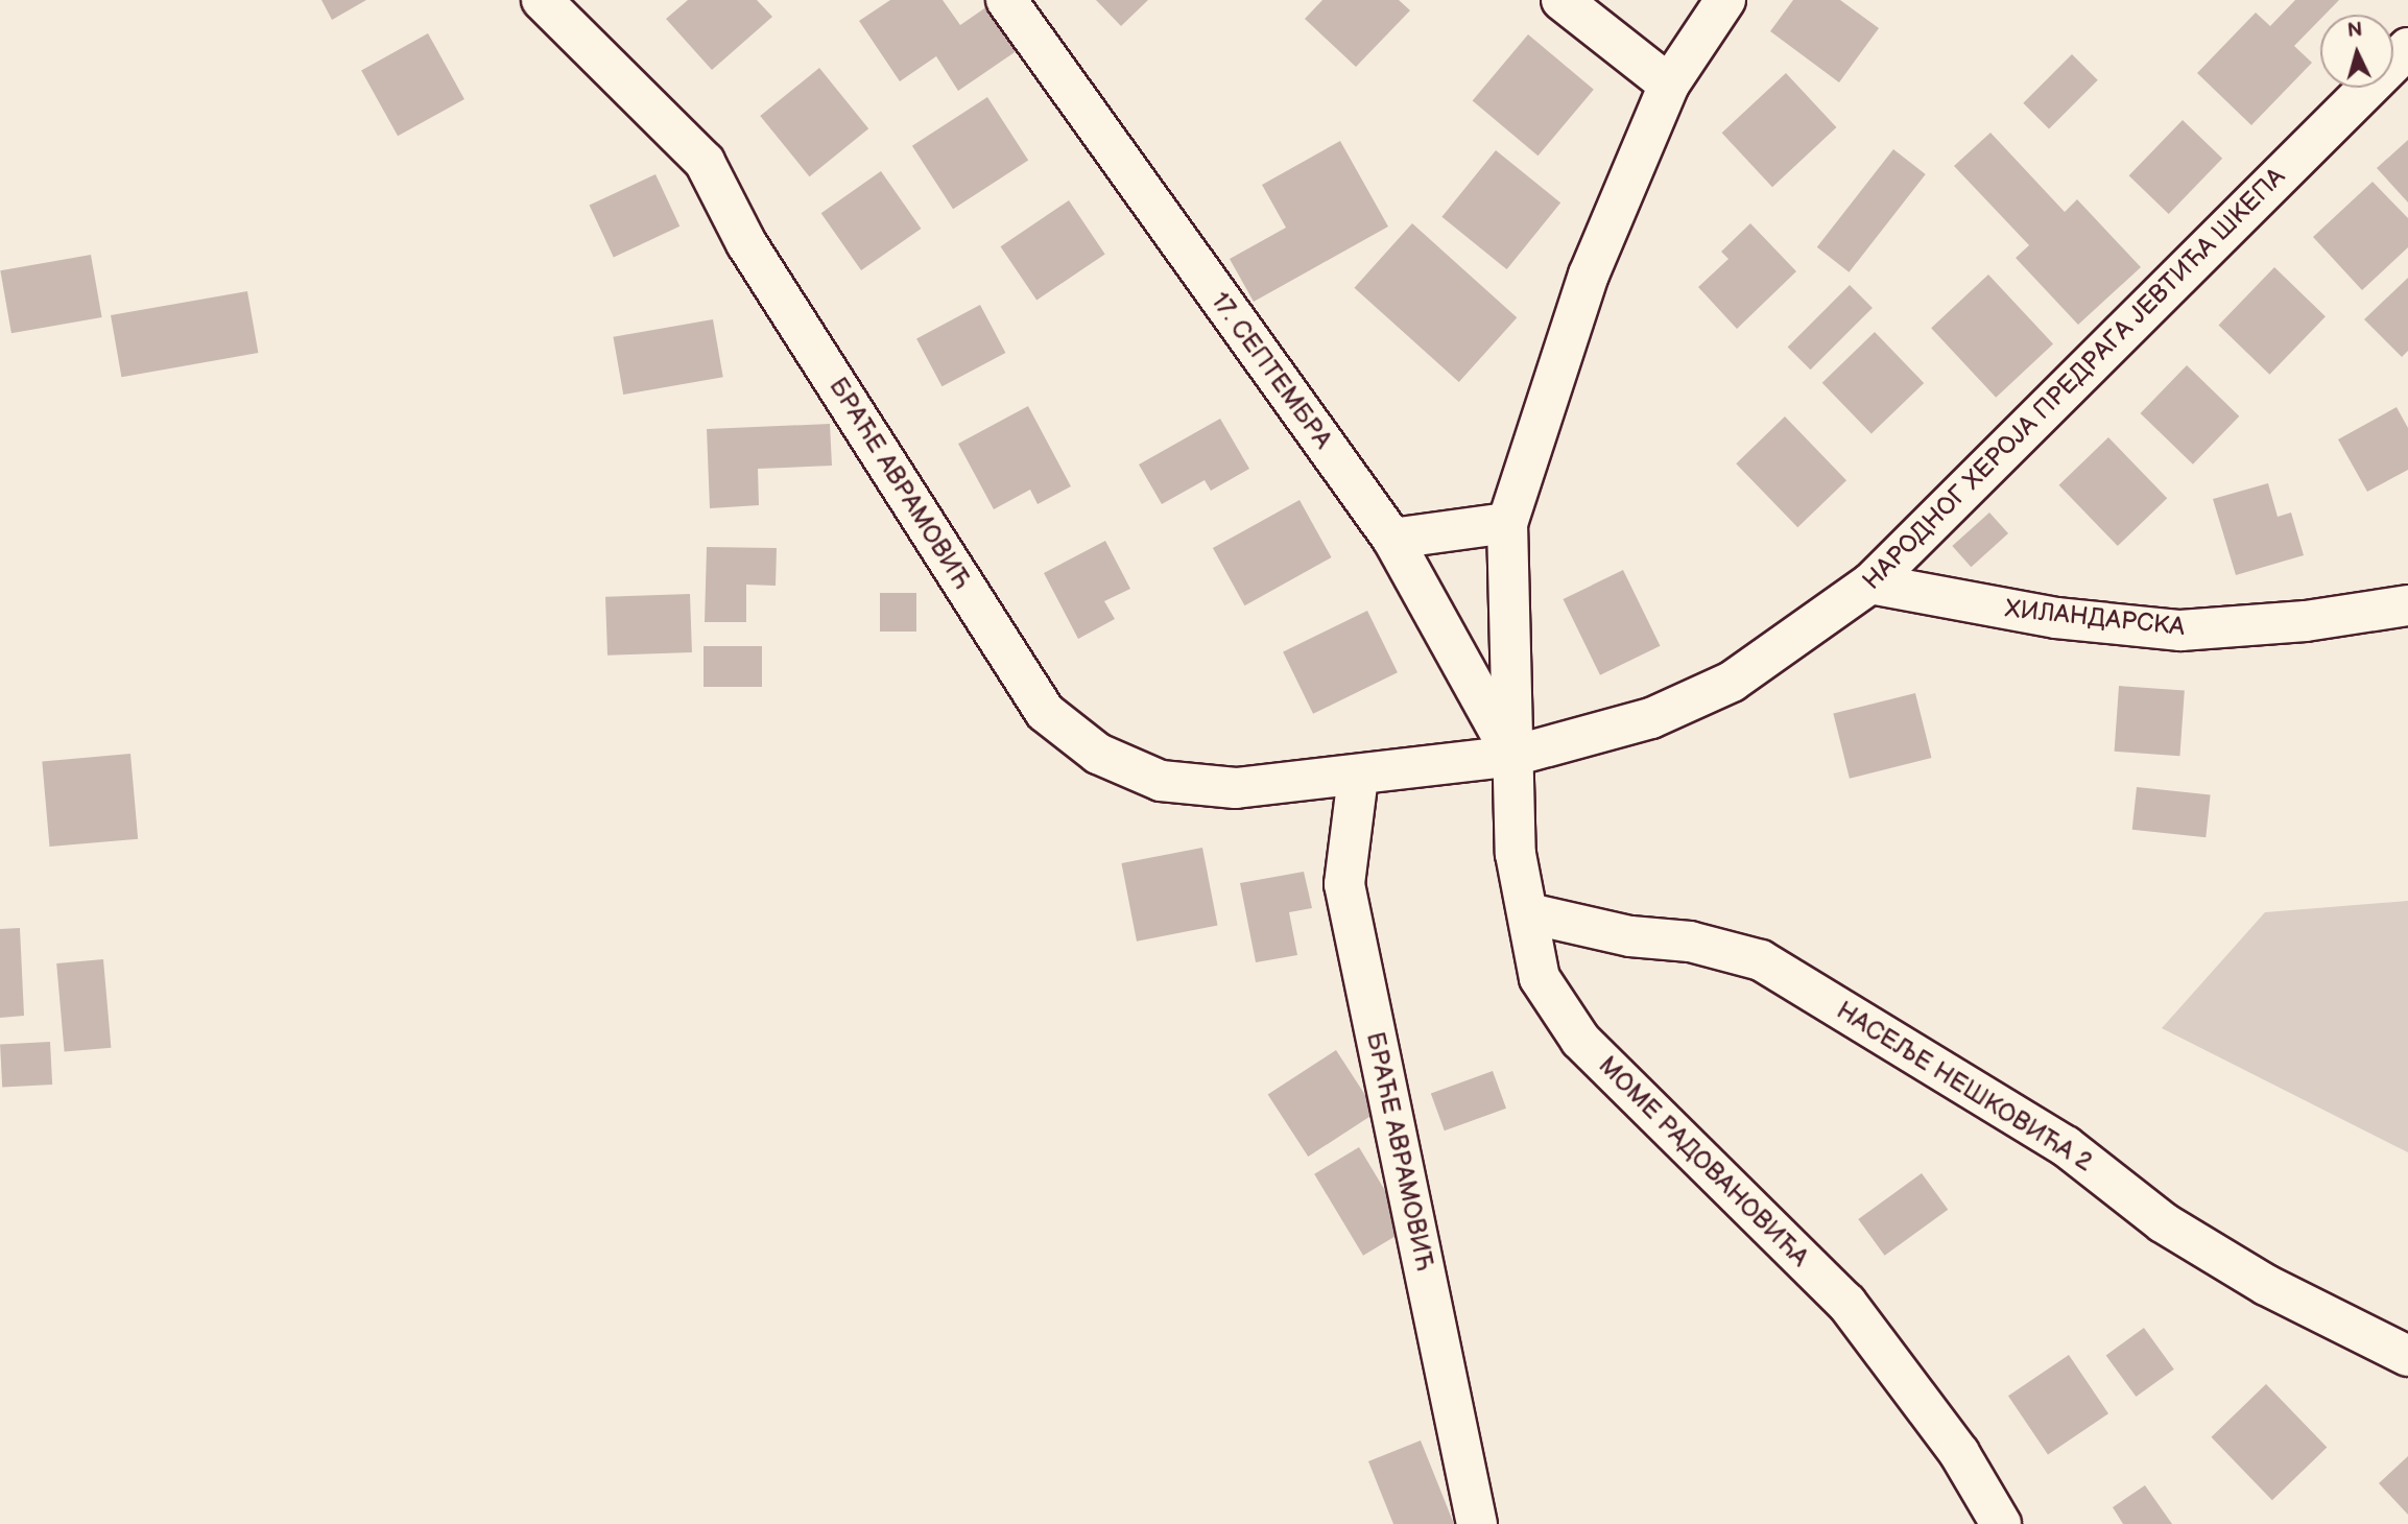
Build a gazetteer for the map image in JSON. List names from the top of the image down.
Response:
{
  "streets": {
    "street": [
      "17. СЕПТЕМБРА",
      "НАРОДНОГ ХЕРОЈА ПРЕДРАГА ЈЕВТИЋА ШКЕПА",
      "БРАЋЕ АВРАМОВИЋ",
      "ХИЛАНДАРСКА",
      "НАСЕЉЕ НЕШКОВИЋА 2",
      "МОМЕ РАДОВАНОВИЋА"
    ]
  },
  "crossings": [
    ["17. СЕПТЕМБРА", "НАРОДНОГ ХЕРОЈА ПРЕДРАГА ЈЕВТИЋА ШКЕПА"],
    ["17. СЕПТЕМБРА", "БРАЋЕ АВРАМОВИЋ"],
    ["17. СЕПТЕМБРА", "МОМЕ РАДОВАНОВИЋА"],
    ["НАРОДНОГ ХЕРОЈА ПРЕДРАГА ЈЕВТИЋА ШКЕПА", "БРАЋЕ АВРАМОВИЋ"],
    ["НАРОДНОГ ХЕРОЈА ПРЕДРАГА ЈЕВТИЋА ШКЕПА", "ХИЛАНДАРСКА"],
    ["НАРОДНОГ ХЕРОЈА ПРЕДРАГА ЈЕВТИЋА ШКЕПА", "МОМЕ РАДОВАНОВИЋА"],
    ["БРАЋЕ АВРАМОВИЋ", "МОМЕ РАДОВАНОВИЋА"],
    ["НАСЕЉЕ НЕШКОВИЋА 2", "МОМЕ РАДОВАНОВИЋА"]
  ],
  "north": "top"
}
